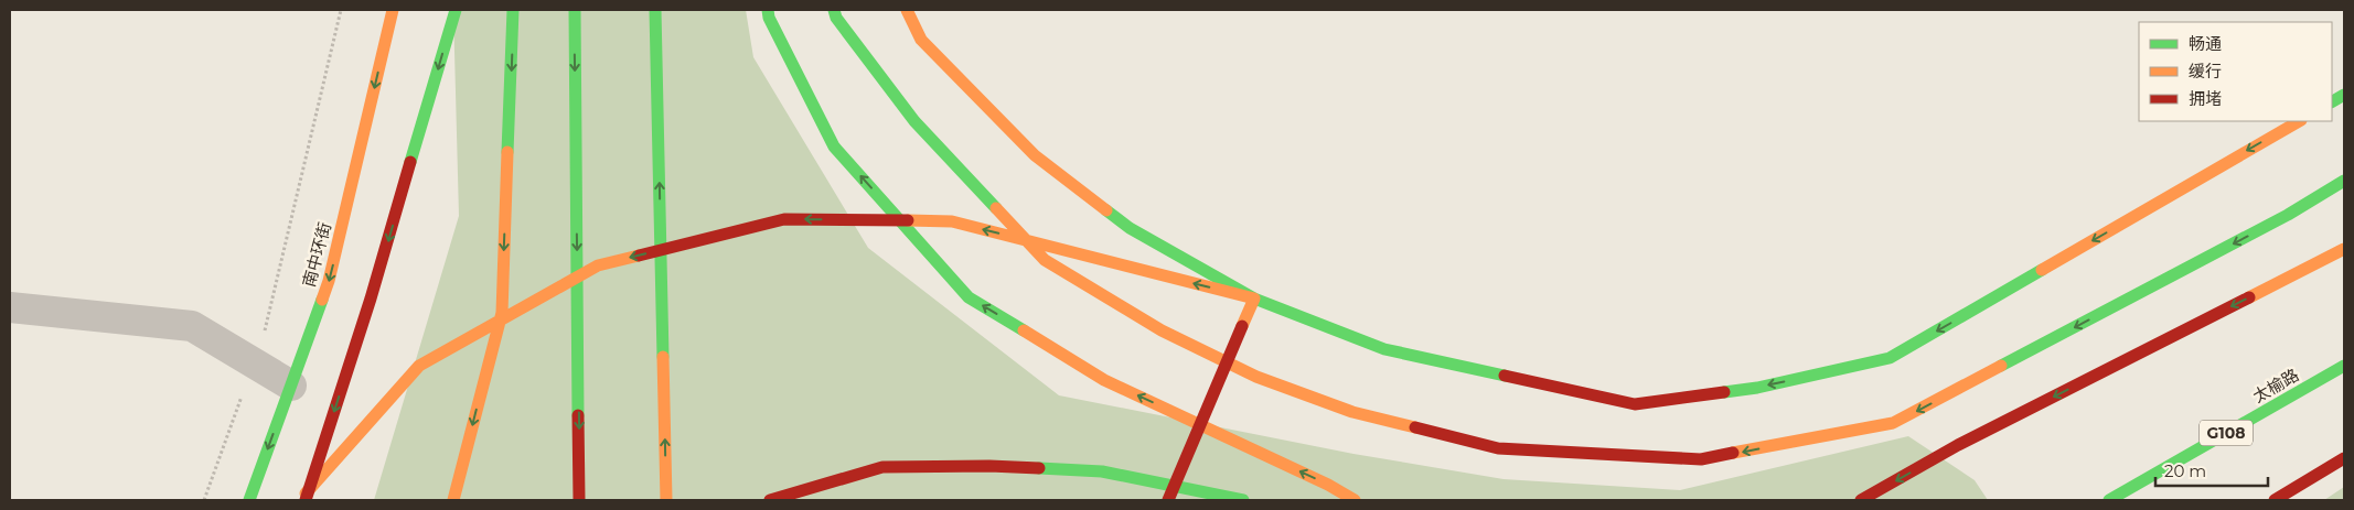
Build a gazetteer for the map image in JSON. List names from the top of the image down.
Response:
{
  "streets": {
    "main road": ["南中环街", "太榆路", "G108"]
  },
  "legend": ["畅通", "缓行", "拥堵"],
  "scale_bar": "20 m"
}
